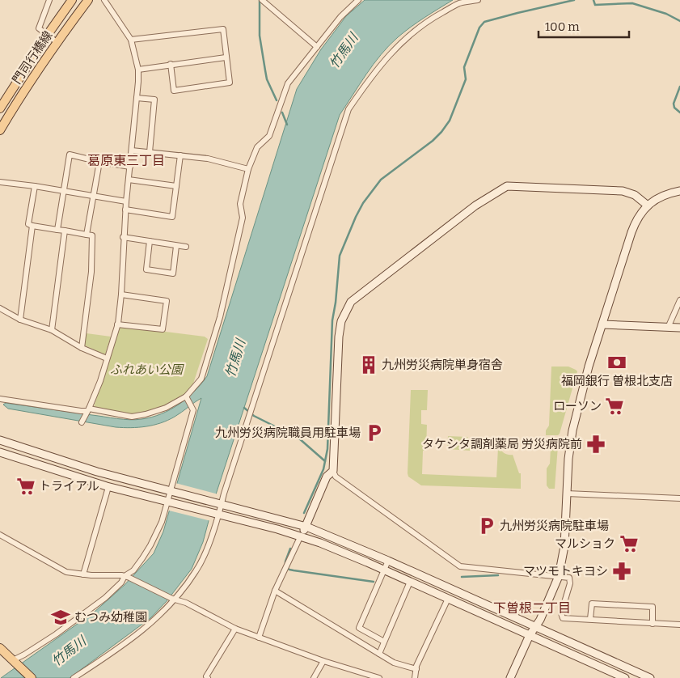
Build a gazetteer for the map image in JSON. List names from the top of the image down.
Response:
{
  "streets": {
    "main road": ["門司行橋線"]
  },
  "districts": ["葛原東三丁目", "下曽根二丁目"],
  "water": ["竹馬川"],
  "parks": ["ふれあい公園"],
  "places": {
    "bank": ["福岡銀行 曽根北支店"],
    "building": ["九州労災病院単身宿舎"],
    "supermarket": ["ローソン", "トライアル", "マルショク"],
    "parking": ["九州労災病院職員用駐車場", "九州労災病院駐車場"],
    "pharmacy": ["タケシタ調剤薬局 労災病院前", "マツモトキヨシ"],
    "school or university": ["むつみ幼稚園"]
  },
  "scale_bar": "100 m"
}
